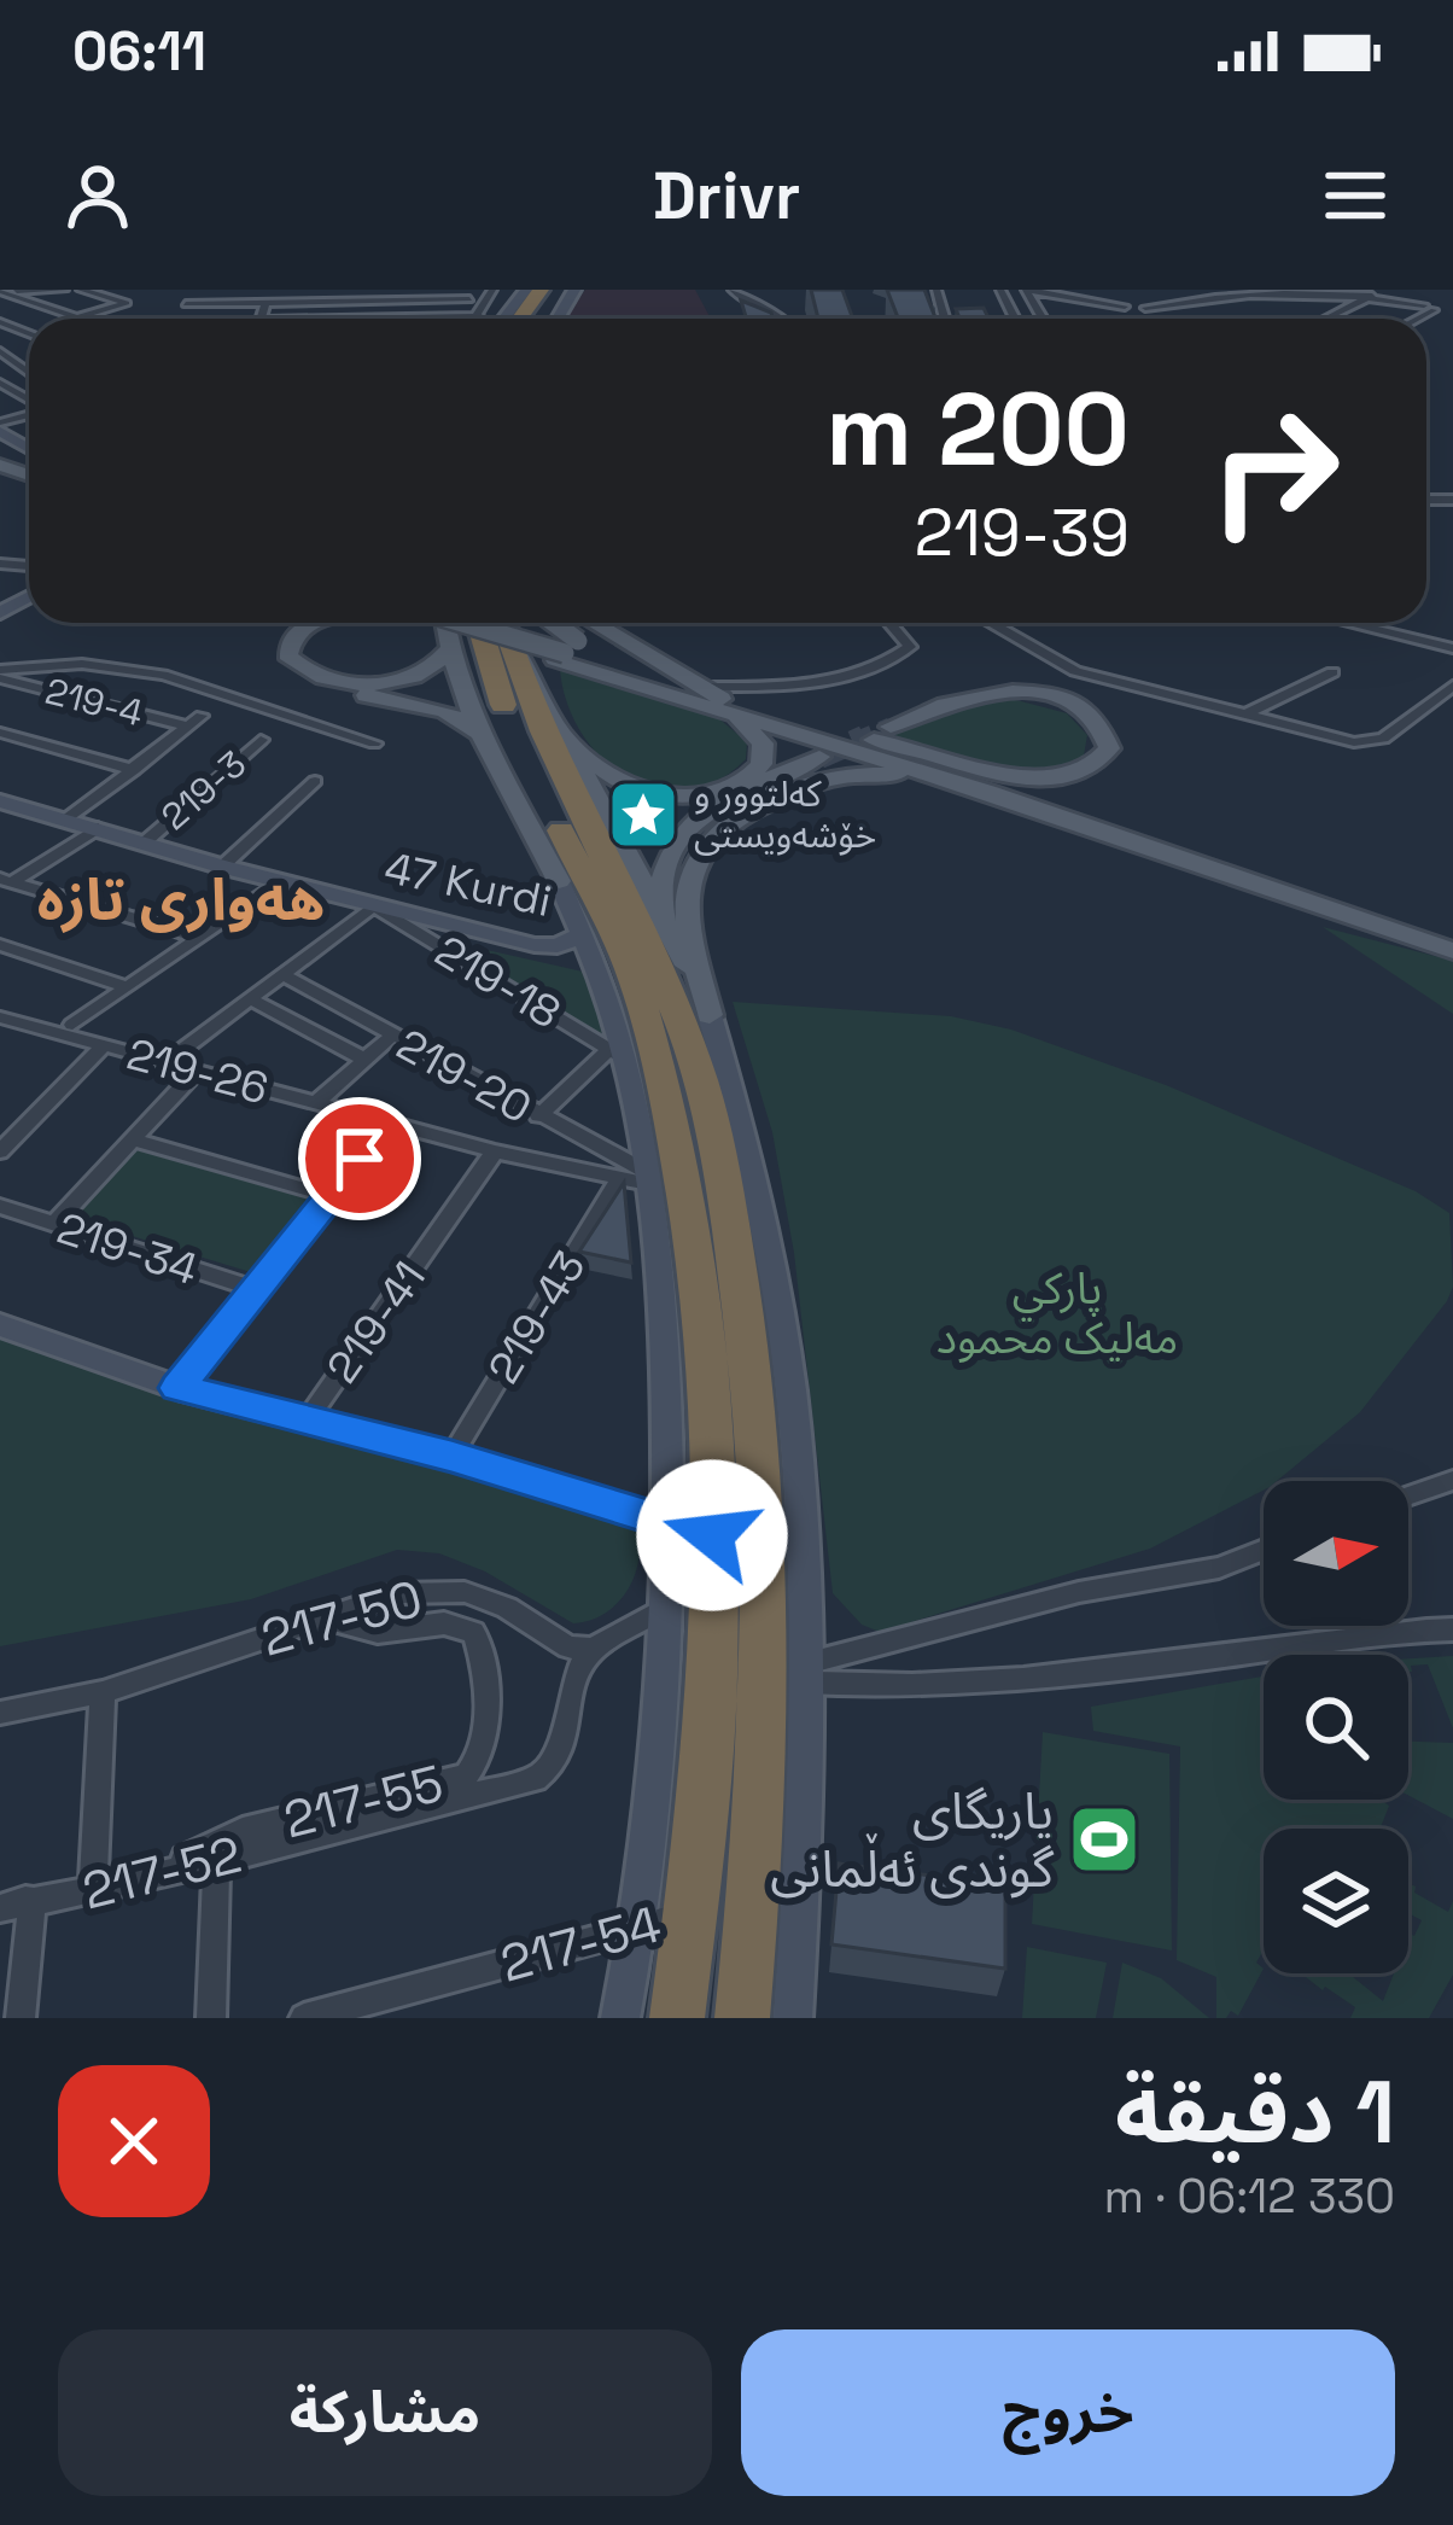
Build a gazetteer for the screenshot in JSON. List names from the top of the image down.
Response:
{
  "streets": {
    "main road": ["47 Kurdi"],
    "street": [
      "219-4",
      "219-3",
      "219-18",
      "219-26",
      "219-20",
      "219-34",
      "219-43",
      "219-41",
      "217-50",
      "217-55",
      "217-52",
      "217-54"
    ]
  },
  "crossings": [
    ["219-3", "47 Kurdi"],
    ["47 Kurdi", "219-18"],
    ["219-26", "219-20"],
    ["219-26", "219-43"],
    ["219-26", "219-41"],
    ["219-20", "219-43"],
    ["217-50", "217-55"],
    ["217-50", "217-52"],
    ["217-55", "217-52"]
  ],
  "districts": ["هەواری تازە"],
  "parks": ["پارکي مەليک محمود"],
  "places": {
    "place": ["کەلتوور و خۆشەویستی"],
    "sports": ["یاریگای گوندی ئەڵمانی"]
  },
  "north": "right",
  "page": {
    "status": "06:11",
    "header": "Drivr",
    "turn": ["200 m", "219-39"],
    "heading": ["1 دقيقة", "330 m · 06:12"],
    "buttons": ["خروج", "مشاركة"]
  }
}
